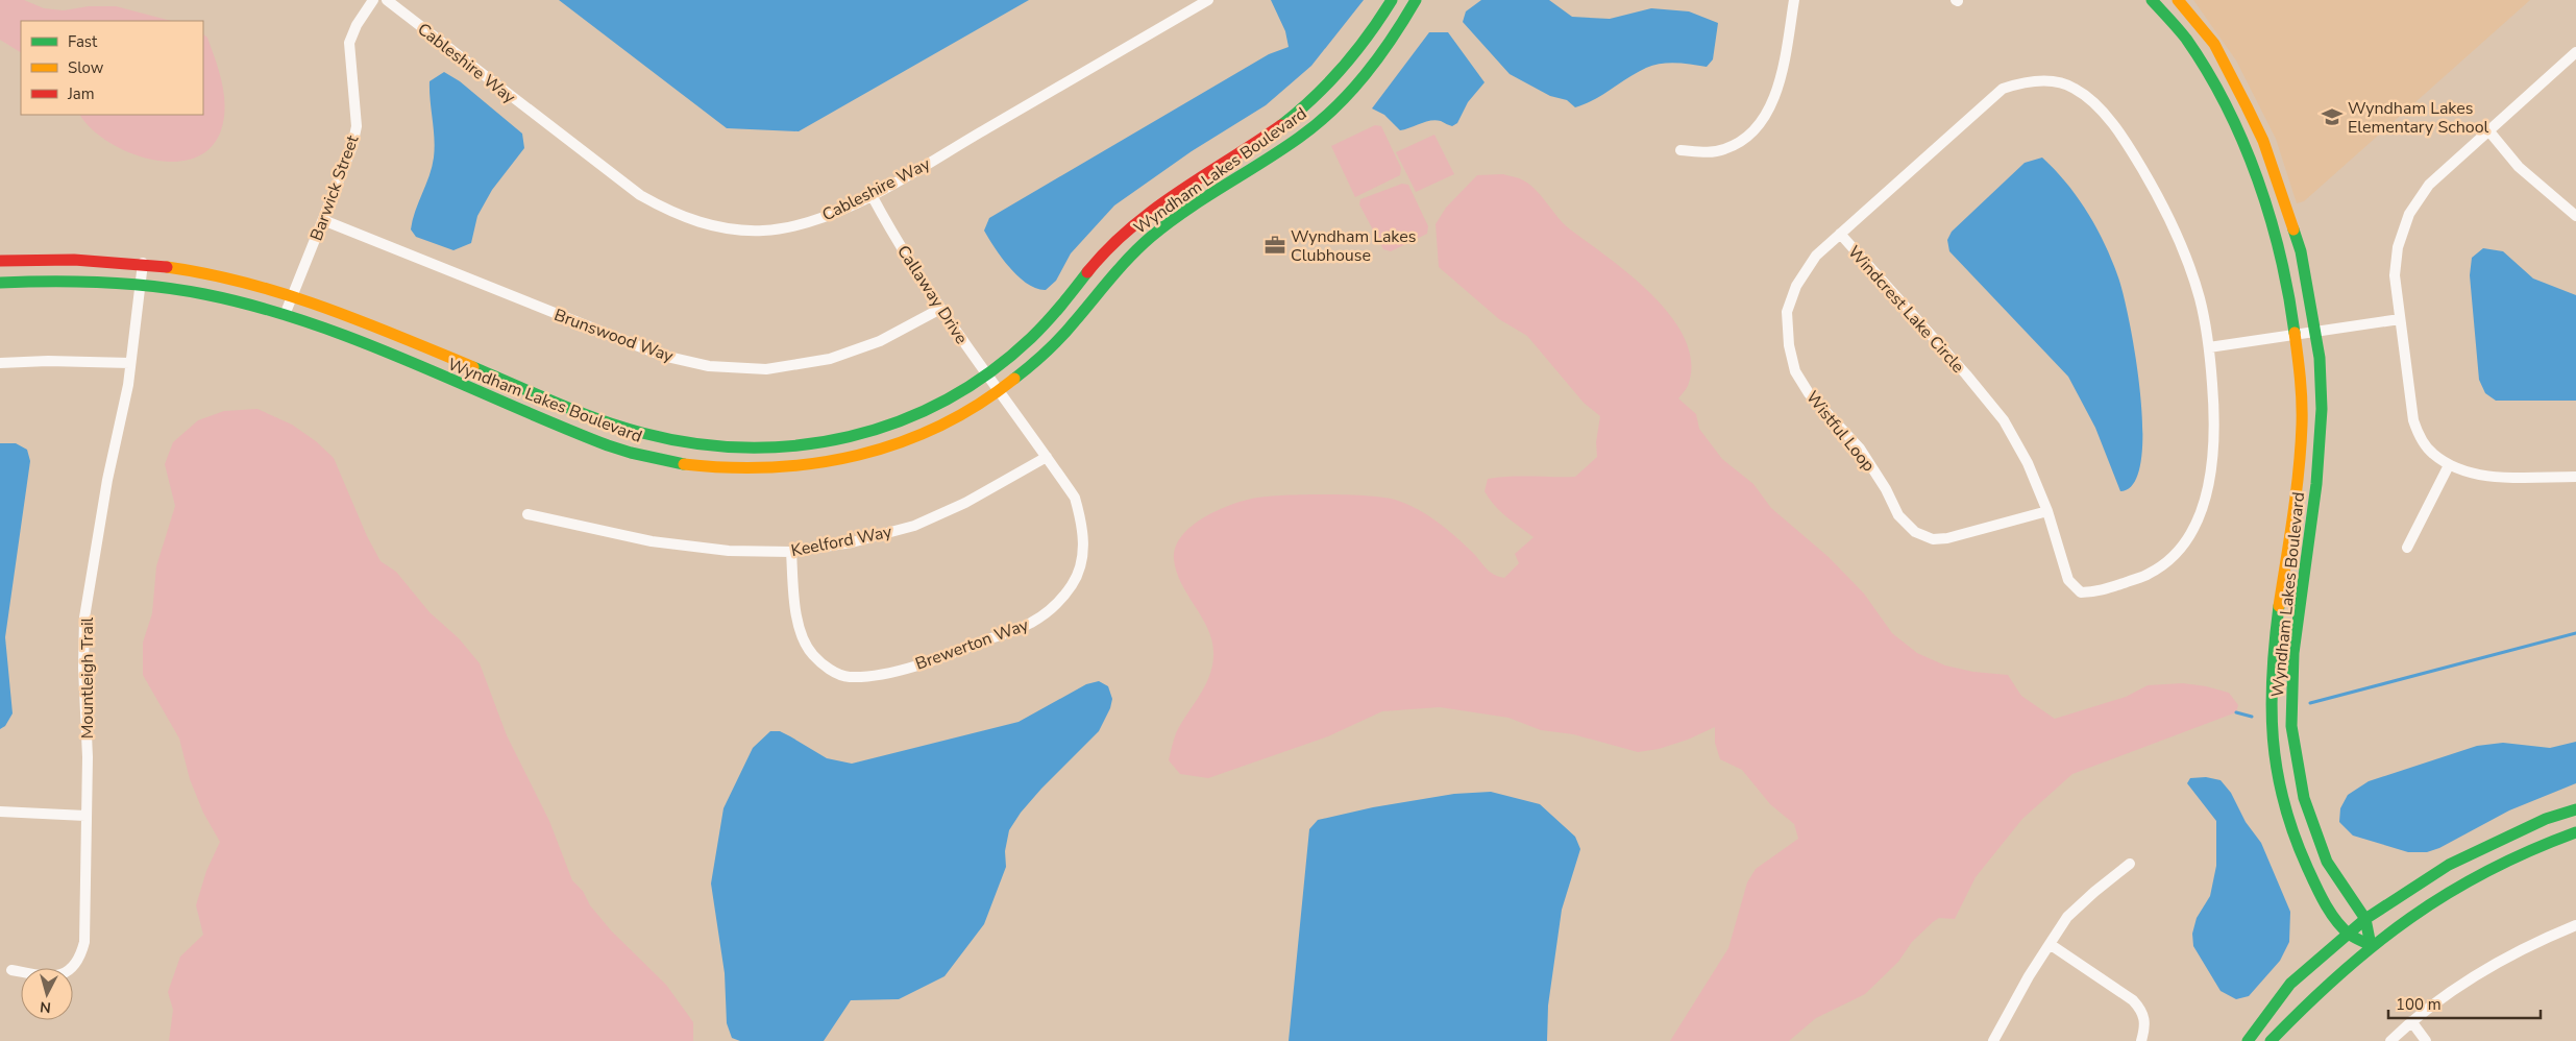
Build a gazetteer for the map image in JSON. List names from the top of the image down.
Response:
{
  "streets": {
    "street": [
      "Cableshire Way",
      "Wyndham Lakes Boulevard",
      "Barwick Street",
      "Callaway Drive",
      "Windcrest Lake Circle",
      "Brunswood Way",
      "Wistful Loop",
      "Keelford Way",
      "Brewerton Way",
      "Mountleigh Trail"
    ]
  },
  "crossings": [
    ["Cableshire Way", "Callaway Drive"],
    ["Wyndham Lakes Boulevard", "Barwick Street"],
    ["Wyndham Lakes Boulevard", "Callaway Drive"],
    ["Wyndham Lakes Boulevard", "Brewerton Way"],
    ["Wyndham Lakes Boulevard", "Mountleigh Trail"],
    ["Barwick Street", "Brunswood Way"],
    ["Callaway Drive", "Brunswood Way"],
    ["Callaway Drive", "Brewerton Way"],
    ["Windcrest Lake Circle", "Wistful Loop"],
    ["Keelford Way", "Brewerton Way"]
  ],
  "places": {
    "school or university": ["Wyndham Lakes Elementary School"],
    "office": ["Wyndham Lakes Clubhouse"]
  },
  "legend": ["Fast", "Slow", "Jam"],
  "scale_bar": "100 m",
  "north": "bottom"
}
